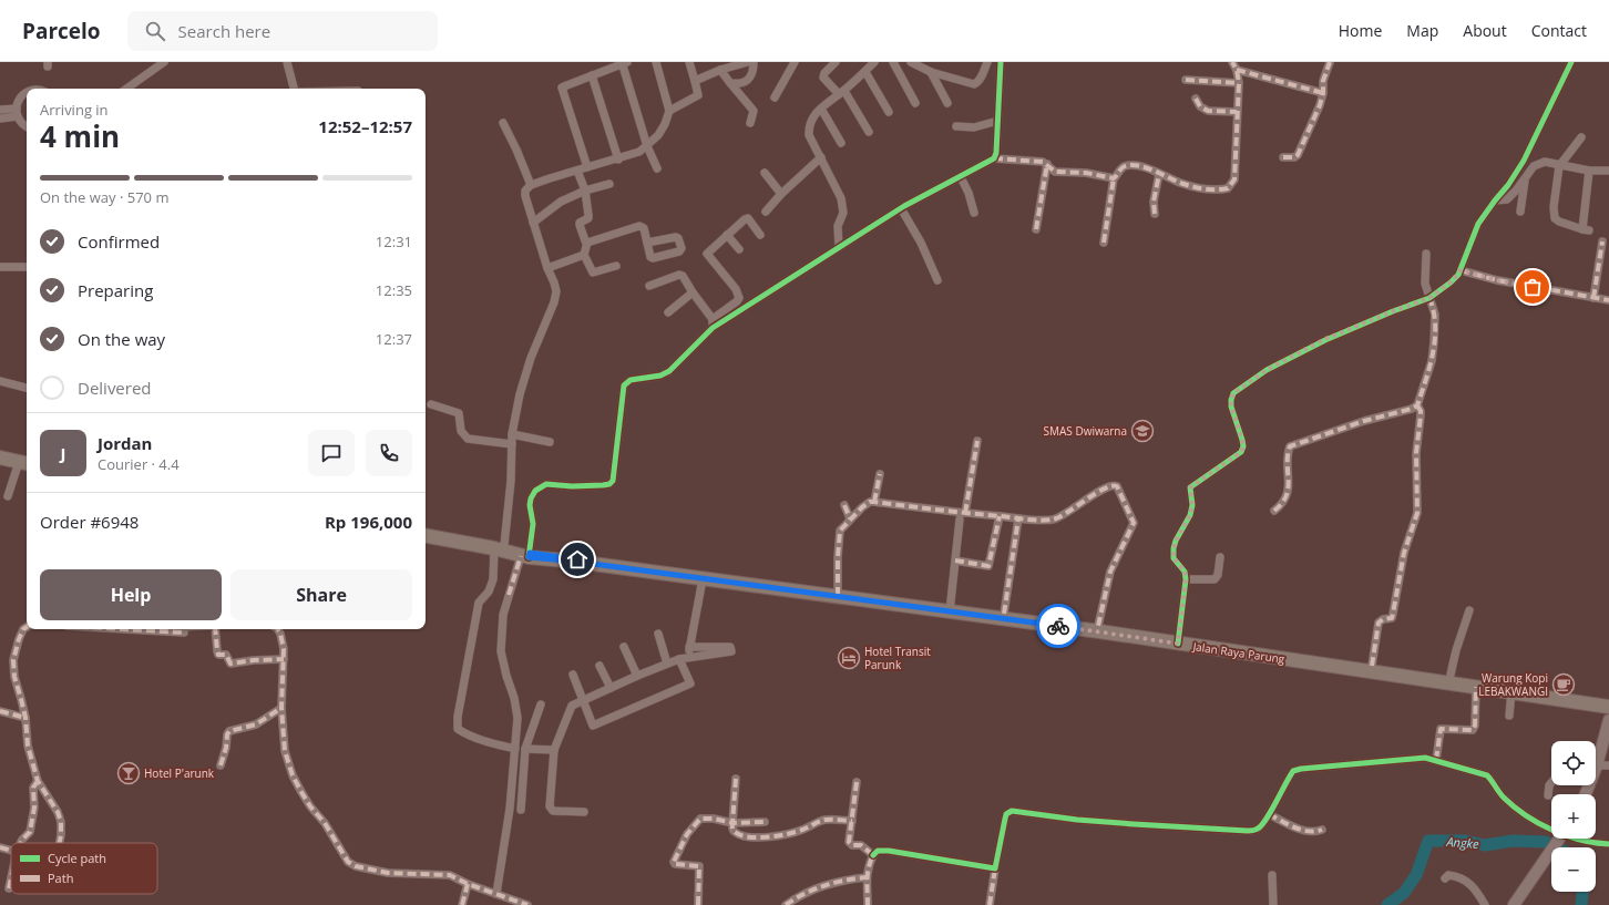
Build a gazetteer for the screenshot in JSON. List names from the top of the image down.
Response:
{
  "streets": {
    "highway": ["Jalan Raya Parung"]
  },
  "water": ["Angke"],
  "places": {
    "school or university": ["SMAS Dwiwarna"],
    "hotel": ["Hotel Transit Parunk"],
    "cafe": ["Warung Kopi LEBAKWANGI"],
    "bar": ["Hotel P'arunk"]
  },
  "legend": ["Cycle path", "Path"],
  "page": {
    "header": "Parcelo",
    "search": "Search here",
    "nav": [
      "Home",
      "Map",
      "About",
      "Contact"
    ],
    "heading": ["4 min", "Arriving in", "12:52–12:57"],
    "panel": [
      "Jordan",
      "Courier · 4.4",
      "Order #6948",
      "Rp 196,000"
    ],
    "bar": "On the way · 570 m",
    "list": [
      ["Confirmed", "12:31"],
      ["Preparing", "12:35"],
      ["On the way", "12:37"],
      "Delivered"
    ],
    "round": "J",
    "buttons": ["Help", "Share"],
    "map_buttons": ["+", "−"]
  }
}
